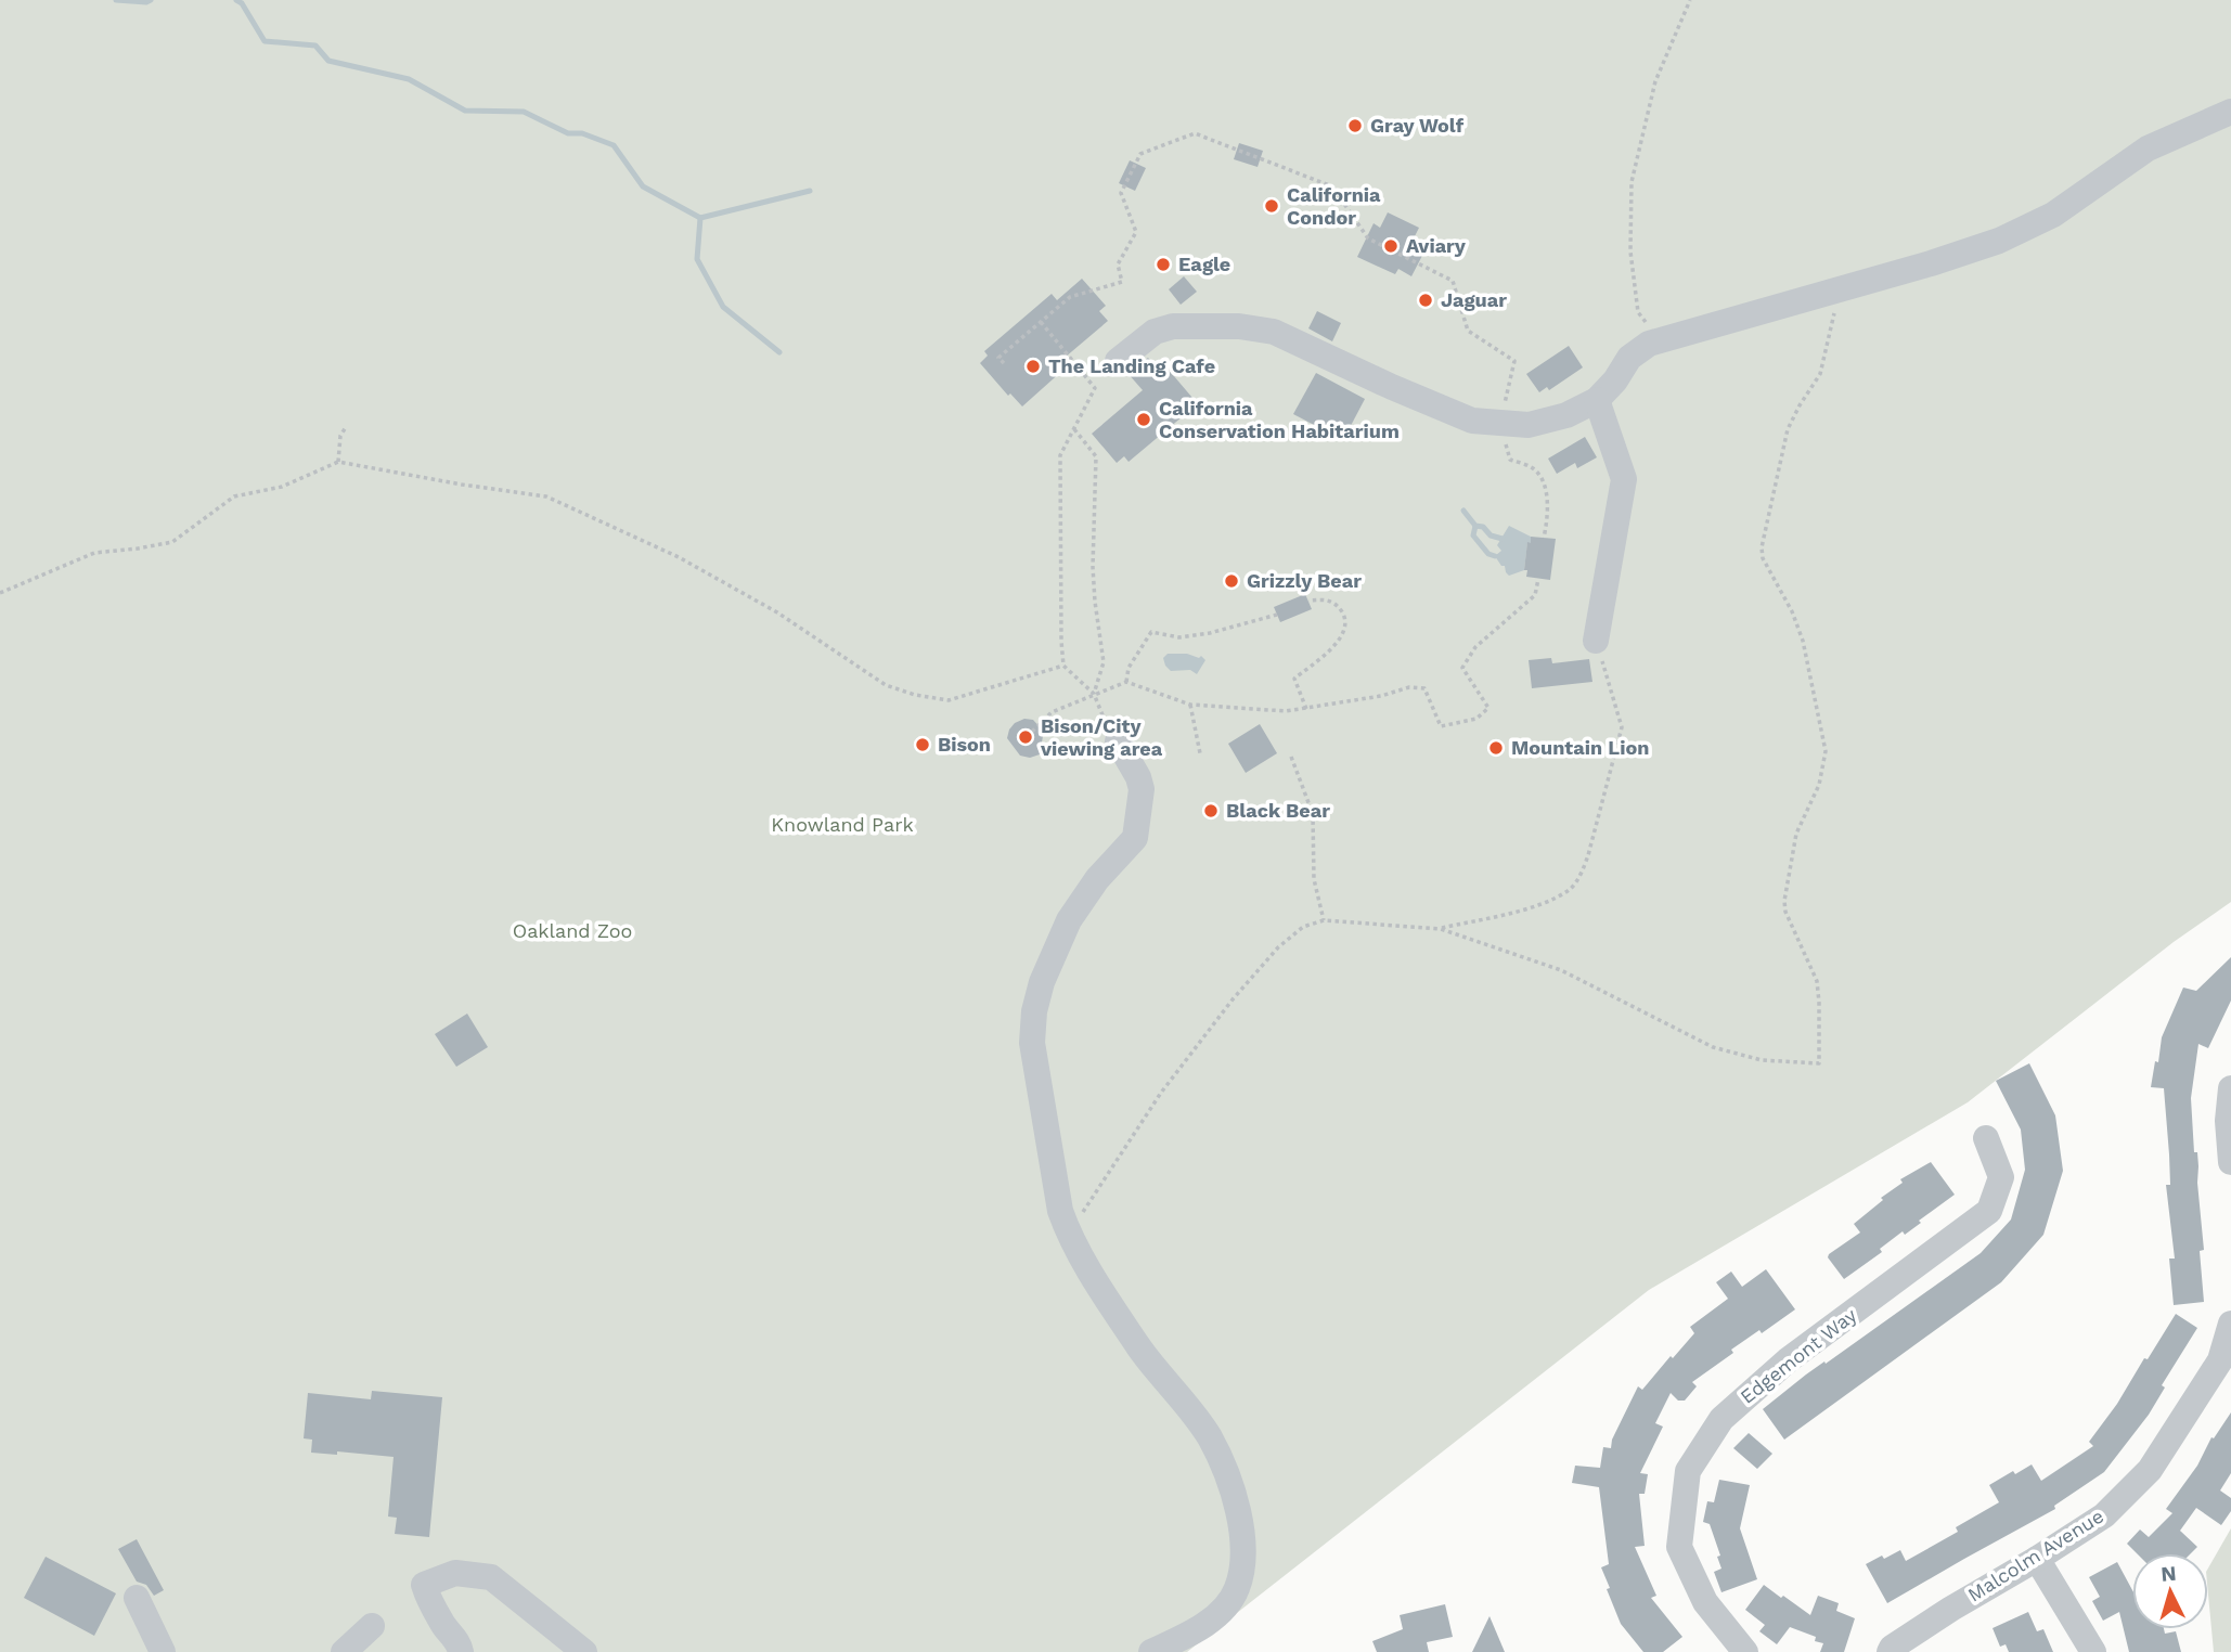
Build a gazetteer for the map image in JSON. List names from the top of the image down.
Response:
{
  "streets": {
    "street": ["Edgemont Way", "Malcolm Avenue"]
  },
  "parks": ["Knowland Park", "Oakland Zoo"],
  "places": [
    "Gray Wolf",
    "California Condor",
    "Aviary",
    "Eagle",
    "Jaguar",
    "The Landing Cafe",
    "California Conservation Habitarium",
    "Grizzly Bear",
    "Bison/City viewing area",
    "Bison",
    "Mountain Lion",
    "Black Bear"
  ],
  "north": "top"
}
